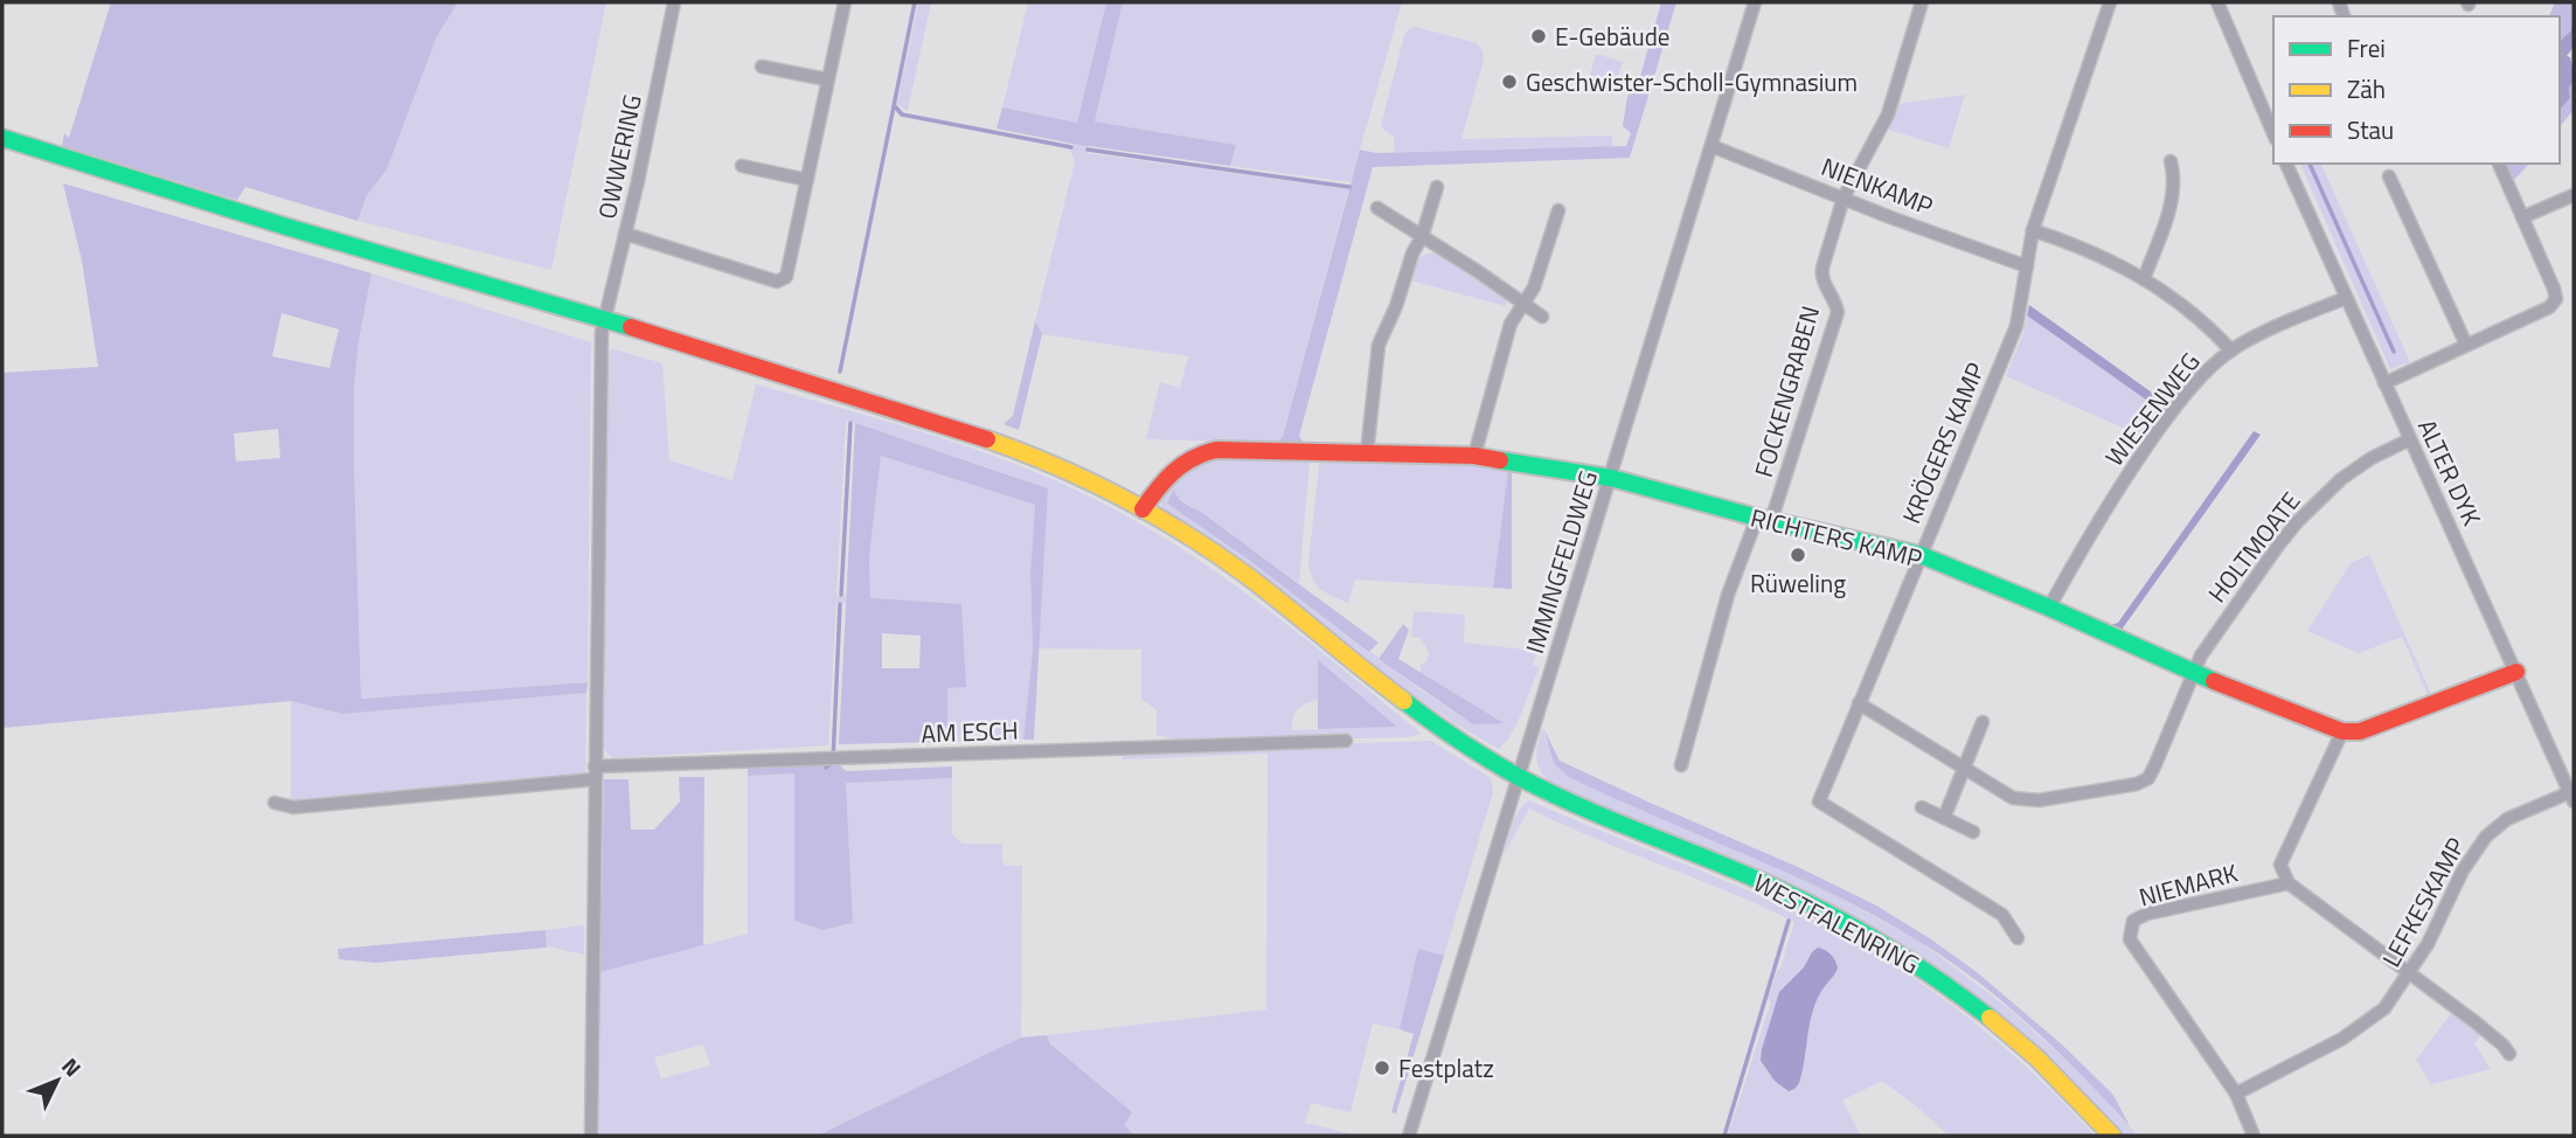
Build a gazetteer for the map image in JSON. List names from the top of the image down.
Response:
{
  "streets": {
    "street": [
      "OWWERING",
      "NIENKAMP",
      "FOCKENGRABEN",
      "WIESENWEG",
      "KRÖGERS KAMP",
      "ALTER DYK",
      "RICHTERS KAMP",
      "HOLTMOATE",
      "IMMINGFELDWEG",
      "AM ESCH",
      "NIEMARK",
      "LEFKESKAMP",
      "WESTFALENRING"
    ]
  },
  "crossings": [
    ["OWWERING", "WESTFALENRING"],
    ["NIENKAMP", "FOCKENGRABEN"],
    ["NIENKAMP", "KRÖGERS KAMP"],
    ["NIENKAMP", "IMMINGFELDWEG"],
    ["FOCKENGRABEN", "RICHTERS KAMP"],
    ["WIESENWEG", "ALTER DYK"],
    ["WIESENWEG", "RICHTERS KAMP"],
    ["KRÖGERS KAMP", "RICHTERS KAMP"],
    ["KRÖGERS KAMP", "HOLTMOATE"],
    ["ALTER DYK", "HOLTMOATE"],
    ["ALTER DYK", "LEFKESKAMP"],
    ["RICHTERS KAMP", "HOLTMOATE"],
    ["RICHTERS KAMP", "IMMINGFELDWEG"],
    ["RICHTERS KAMP", "WESTFALENRING"],
    ["IMMINGFELDWEG", "WESTFALENRING"],
    ["NIEMARK", "LEFKESKAMP"]
  ],
  "places": [
    "E-Gebäude",
    "Geschwister-Scholl-Gymnasium",
    "Rüweling",
    "Festplatz"
  ],
  "legend": ["Frei", "Zäh", "Stau"],
  "north": "top right"
}
